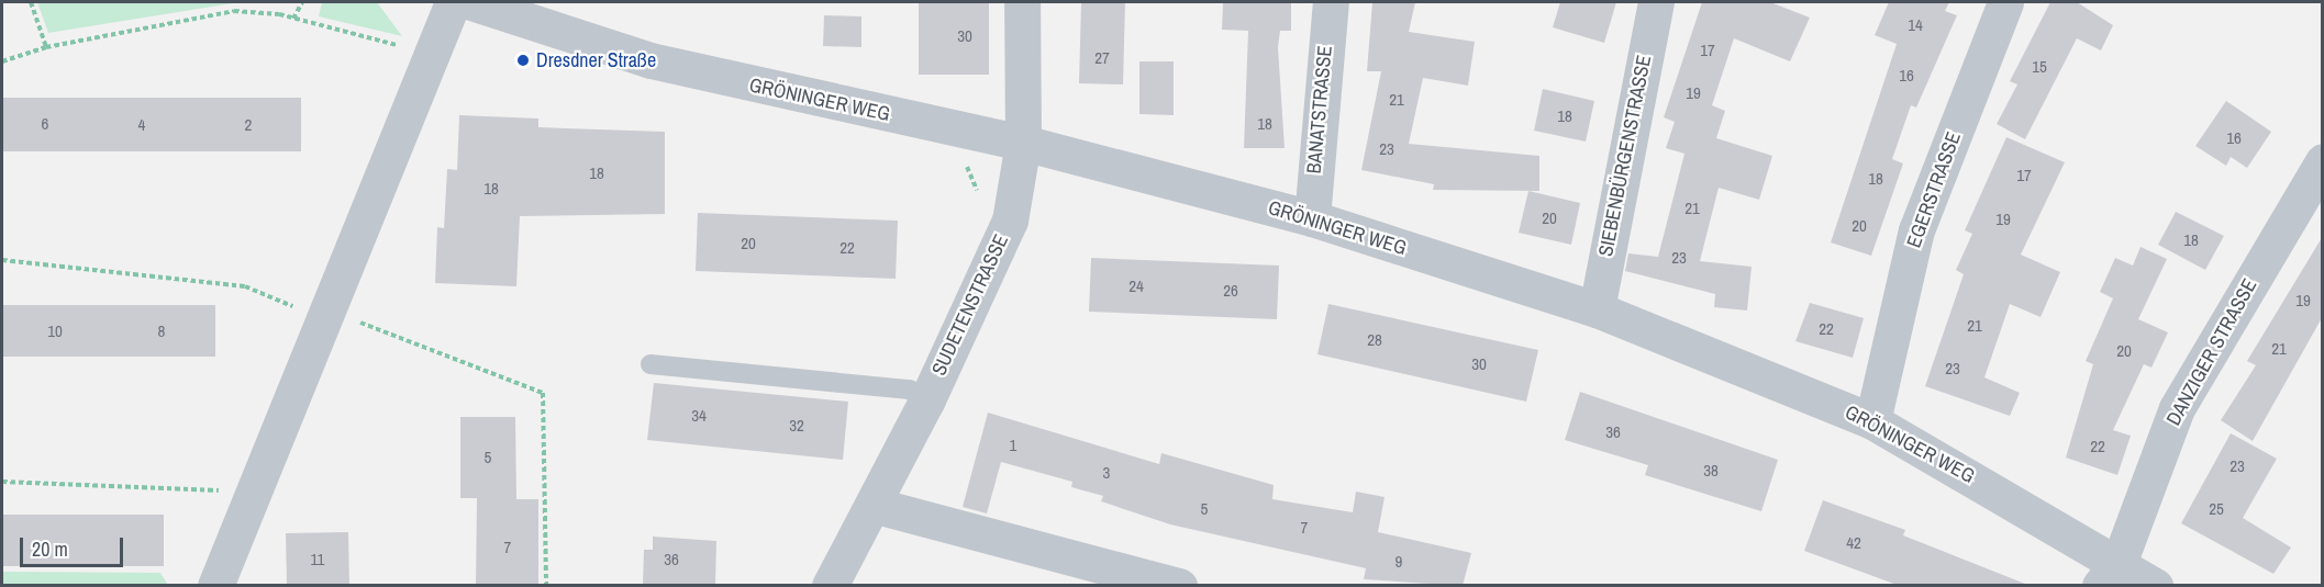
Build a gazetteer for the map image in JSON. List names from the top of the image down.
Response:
{
  "streets": {
    "street": [
      "GRÖNINGER WEG",
      "BANATSTRASSE",
      "SIEBENBÜRGENSTRASSE",
      "EGERSTRASSE",
      "SUDETENSTRASSE",
      "DANZIGER STRASSE"
    ]
  },
  "crossings": [
    ["GRÖNINGER WEG", "BANATSTRASSE"],
    ["GRÖNINGER WEG", "SIEBENBÜRGENSTRASSE"],
    ["GRÖNINGER WEG", "EGERSTRASSE"],
    ["GRÖNINGER WEG", "SUDETENSTRASSE"],
    ["GRÖNINGER WEG", "DANZIGER STRASSE"]
  ],
  "places": ["Dresdner Straße"],
  "house_numbers": [
    "14",
    "30",
    "17",
    "27",
    "15",
    "16",
    "19",
    "21",
    "18",
    "6",
    "18",
    "4",
    "2",
    "16",
    "23",
    "18",
    "17",
    "18",
    "18",
    "21",
    "20",
    "19",
    "20",
    "18",
    "20",
    "22",
    "23",
    "24",
    "26",
    "19",
    "21",
    "22",
    "10",
    "8",
    "28",
    "21",
    "20",
    "30",
    "23",
    "34",
    "32",
    "36",
    "1",
    "22",
    "5",
    "23",
    "38",
    "3",
    "5",
    "25",
    "7",
    "42",
    "7",
    "11",
    "36",
    "9"
  ],
  "scale_bar": "20 m"
}
